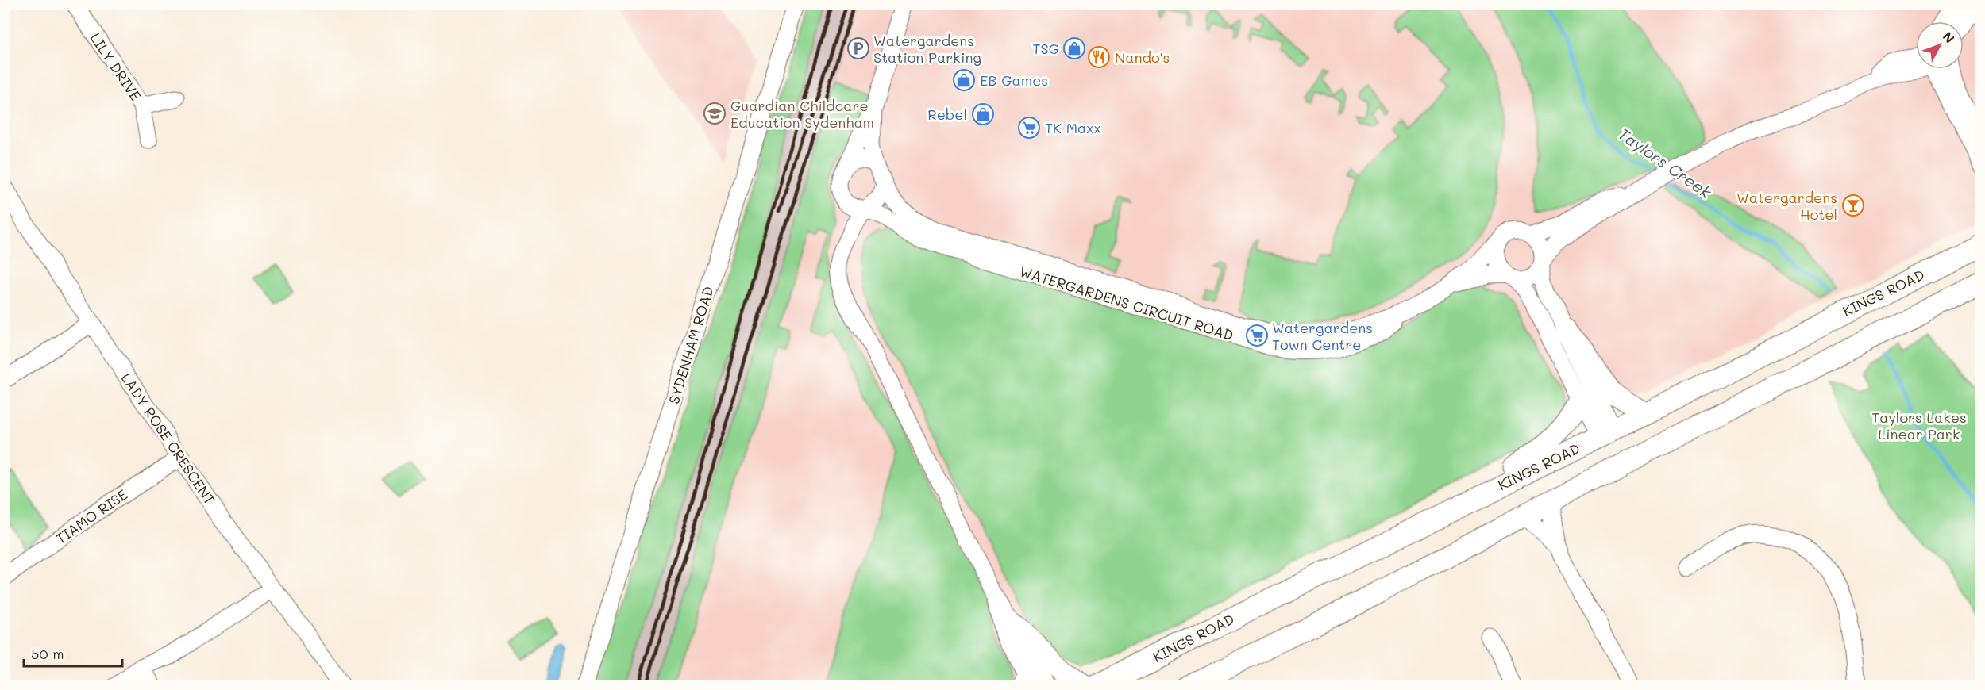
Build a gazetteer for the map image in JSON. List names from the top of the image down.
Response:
{
  "streets": {
    "main road": ["KINGS ROAD"],
    "street": [
      "LILY DRIVE",
      "WATERGARDENS CIRCUIT ROAD",
      "SYDENHAM ROAD",
      "LADY ROSE CRESCENT",
      "TIAMO RISE"
    ]
  },
  "crossings": [
    ["LADY ROSE CRESCENT", "TIAMO RISE"]
  ],
  "water": ["Taylors Creek"],
  "parks": ["Taylors Lakes Linear Park"],
  "places": {
    "parking": ["Watergardens Station Parking"],
    "shop": ["TSG", "EB Games", "Rebel"],
    "restaurant": ["Nando's"],
    "school or university": ["Guardian Childcare Education Sydenham"],
    "supermarket": ["TK Maxx", "Watergardens Town Centre"],
    "bar": ["Watergardens Hotel"]
  },
  "scale_bar": "50 m",
  "north": "top right"
}
